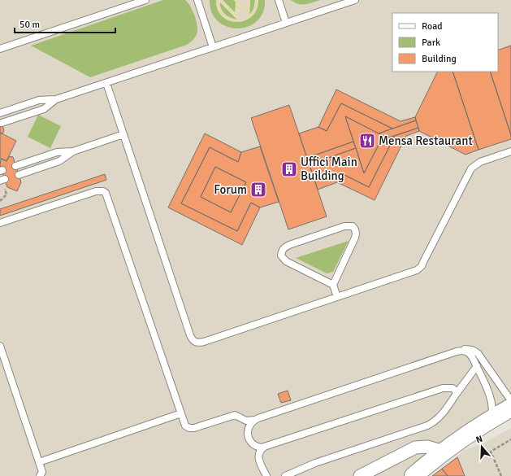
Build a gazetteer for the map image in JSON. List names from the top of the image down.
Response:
{
  "places": {
    "restaurant": ["Mensa Restaurant"],
    "building": ["Uffici Main Building", "Forum"]
  },
  "legend": ["Road", "Park", "Building"],
  "scale_bar": "50 m",
  "north": "top"
}
